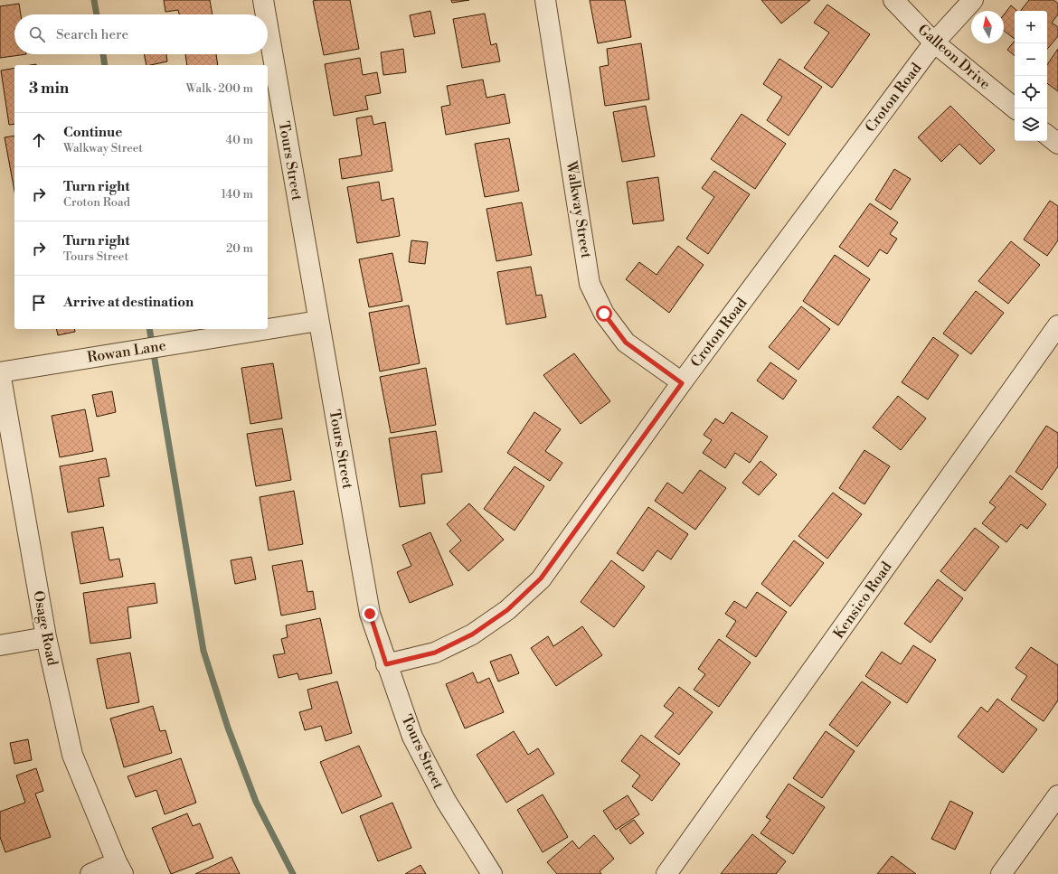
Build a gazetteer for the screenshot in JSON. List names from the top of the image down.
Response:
{
  "streets": {
    "street": [
      "Galleon Drive",
      "Croton Road",
      "Tours Street",
      "Walkway Street",
      "Rowan Lane",
      "Kensico Road",
      "Osage Road"
    ]
  },
  "crossings": [
    ["Galleon Drive", "Croton Road"],
    ["Croton Road", "Tours Street"],
    ["Croton Road", "Walkway Street"],
    ["Tours Street", "Rowan Lane"],
    ["Rowan Lane", "Osage Road"]
  ],
  "north": "top",
  "page": {
    "map_buttons": ["+", "−"],
    "search": "Search here",
    "heading": ["3 min", "Walk · 200 m"],
    "list": [
      ["Continue", "Walkway Street", "40 m"],
      ["Turn right", "Croton Road", "140 m"],
      ["Turn right", "Tours Street", "20 m"],
      "Arrive at destination"
    ]
  }
}
